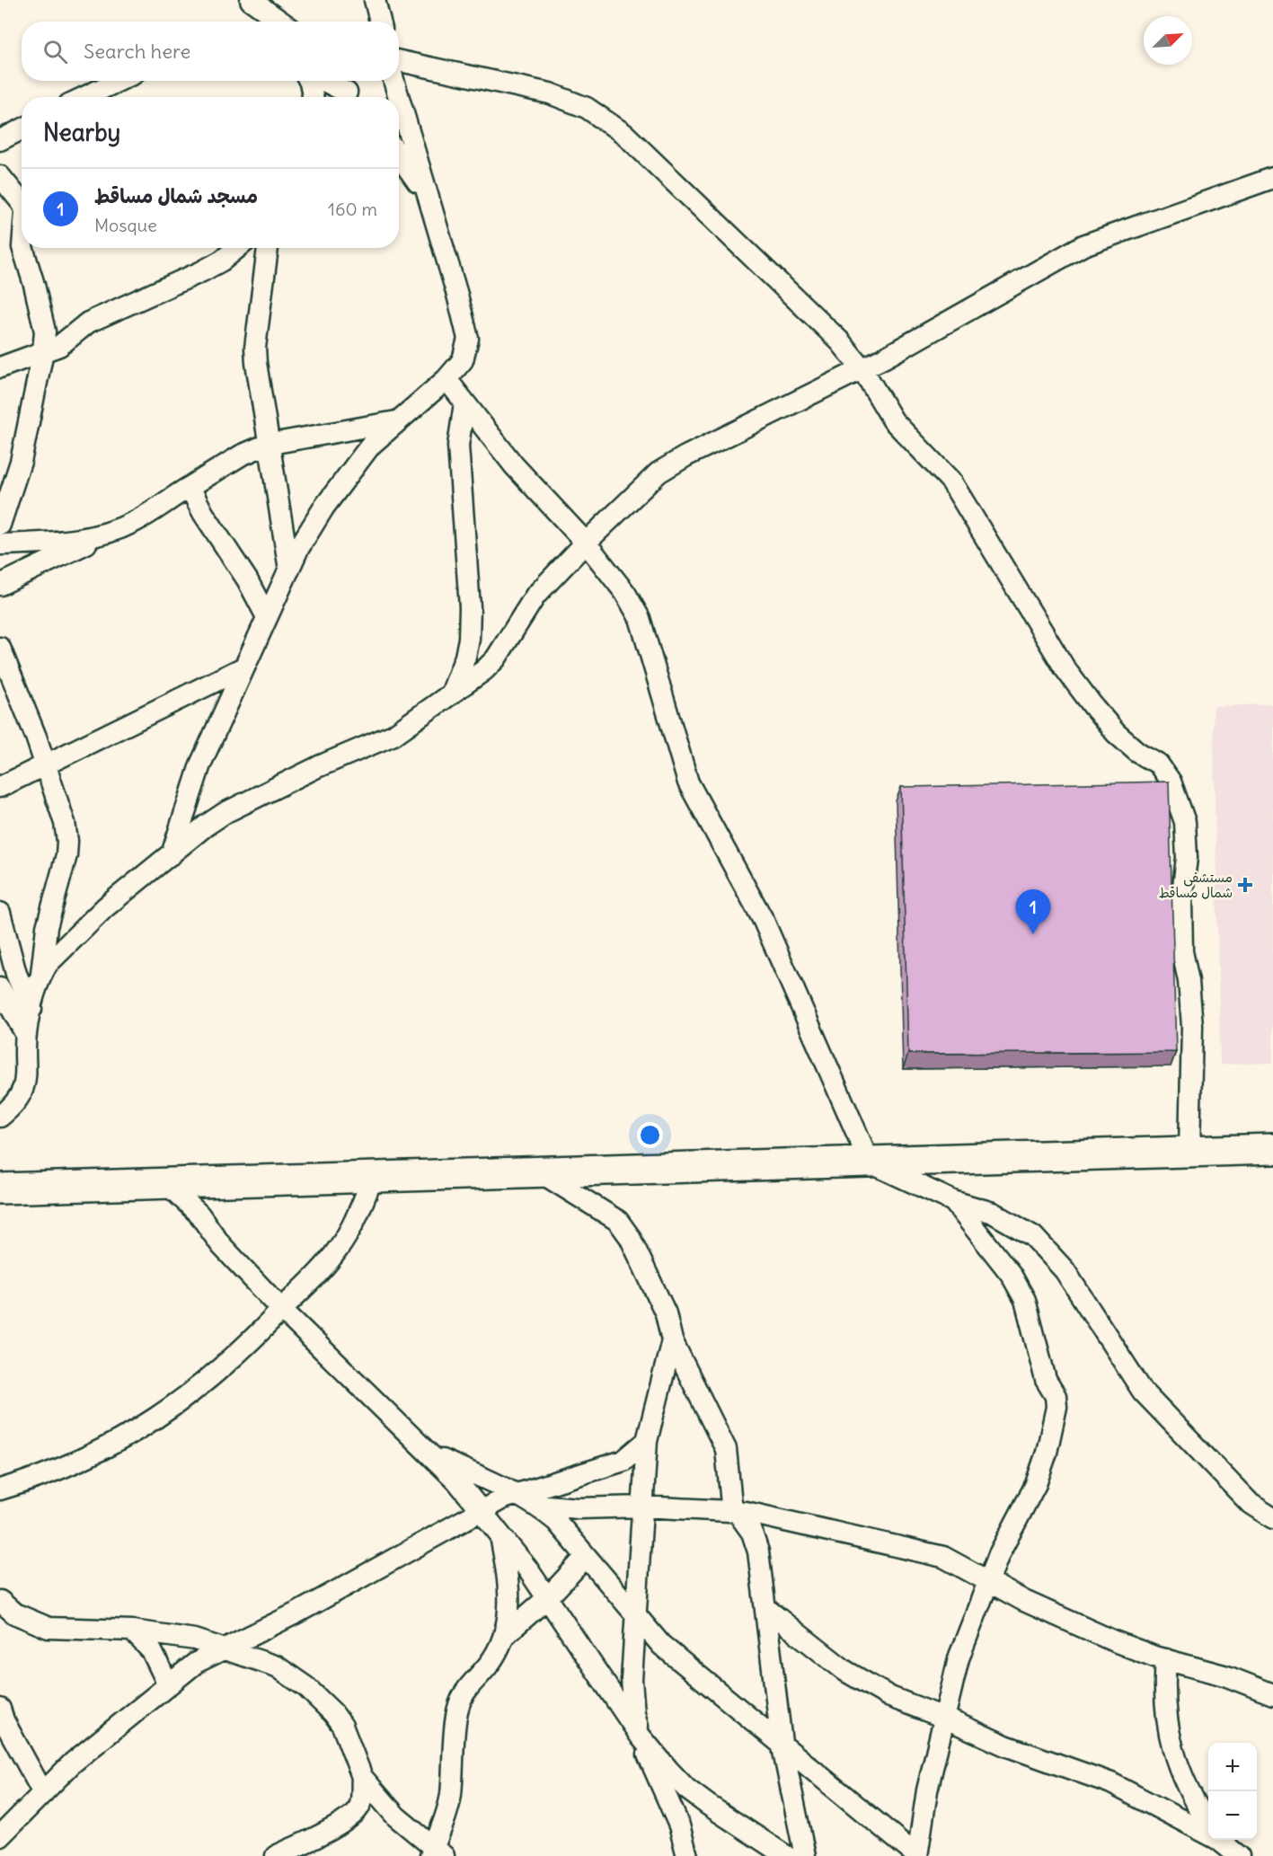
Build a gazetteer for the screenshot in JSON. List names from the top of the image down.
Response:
{
  "places": {
    "health": ["مستشفى شمال مساقط"]
  },
  "north": "top right",
  "page": {
    "search": "Search here",
    "heading": "Nearby",
    "list": [
      {
        "mark": "1",
        "name": "مسجد شمال مساقط",
        "note": "Mosque",
        "value": "160 m"
      }
    ],
    "pins": "1",
    "map_buttons": ["+", "−"]
  }
}
